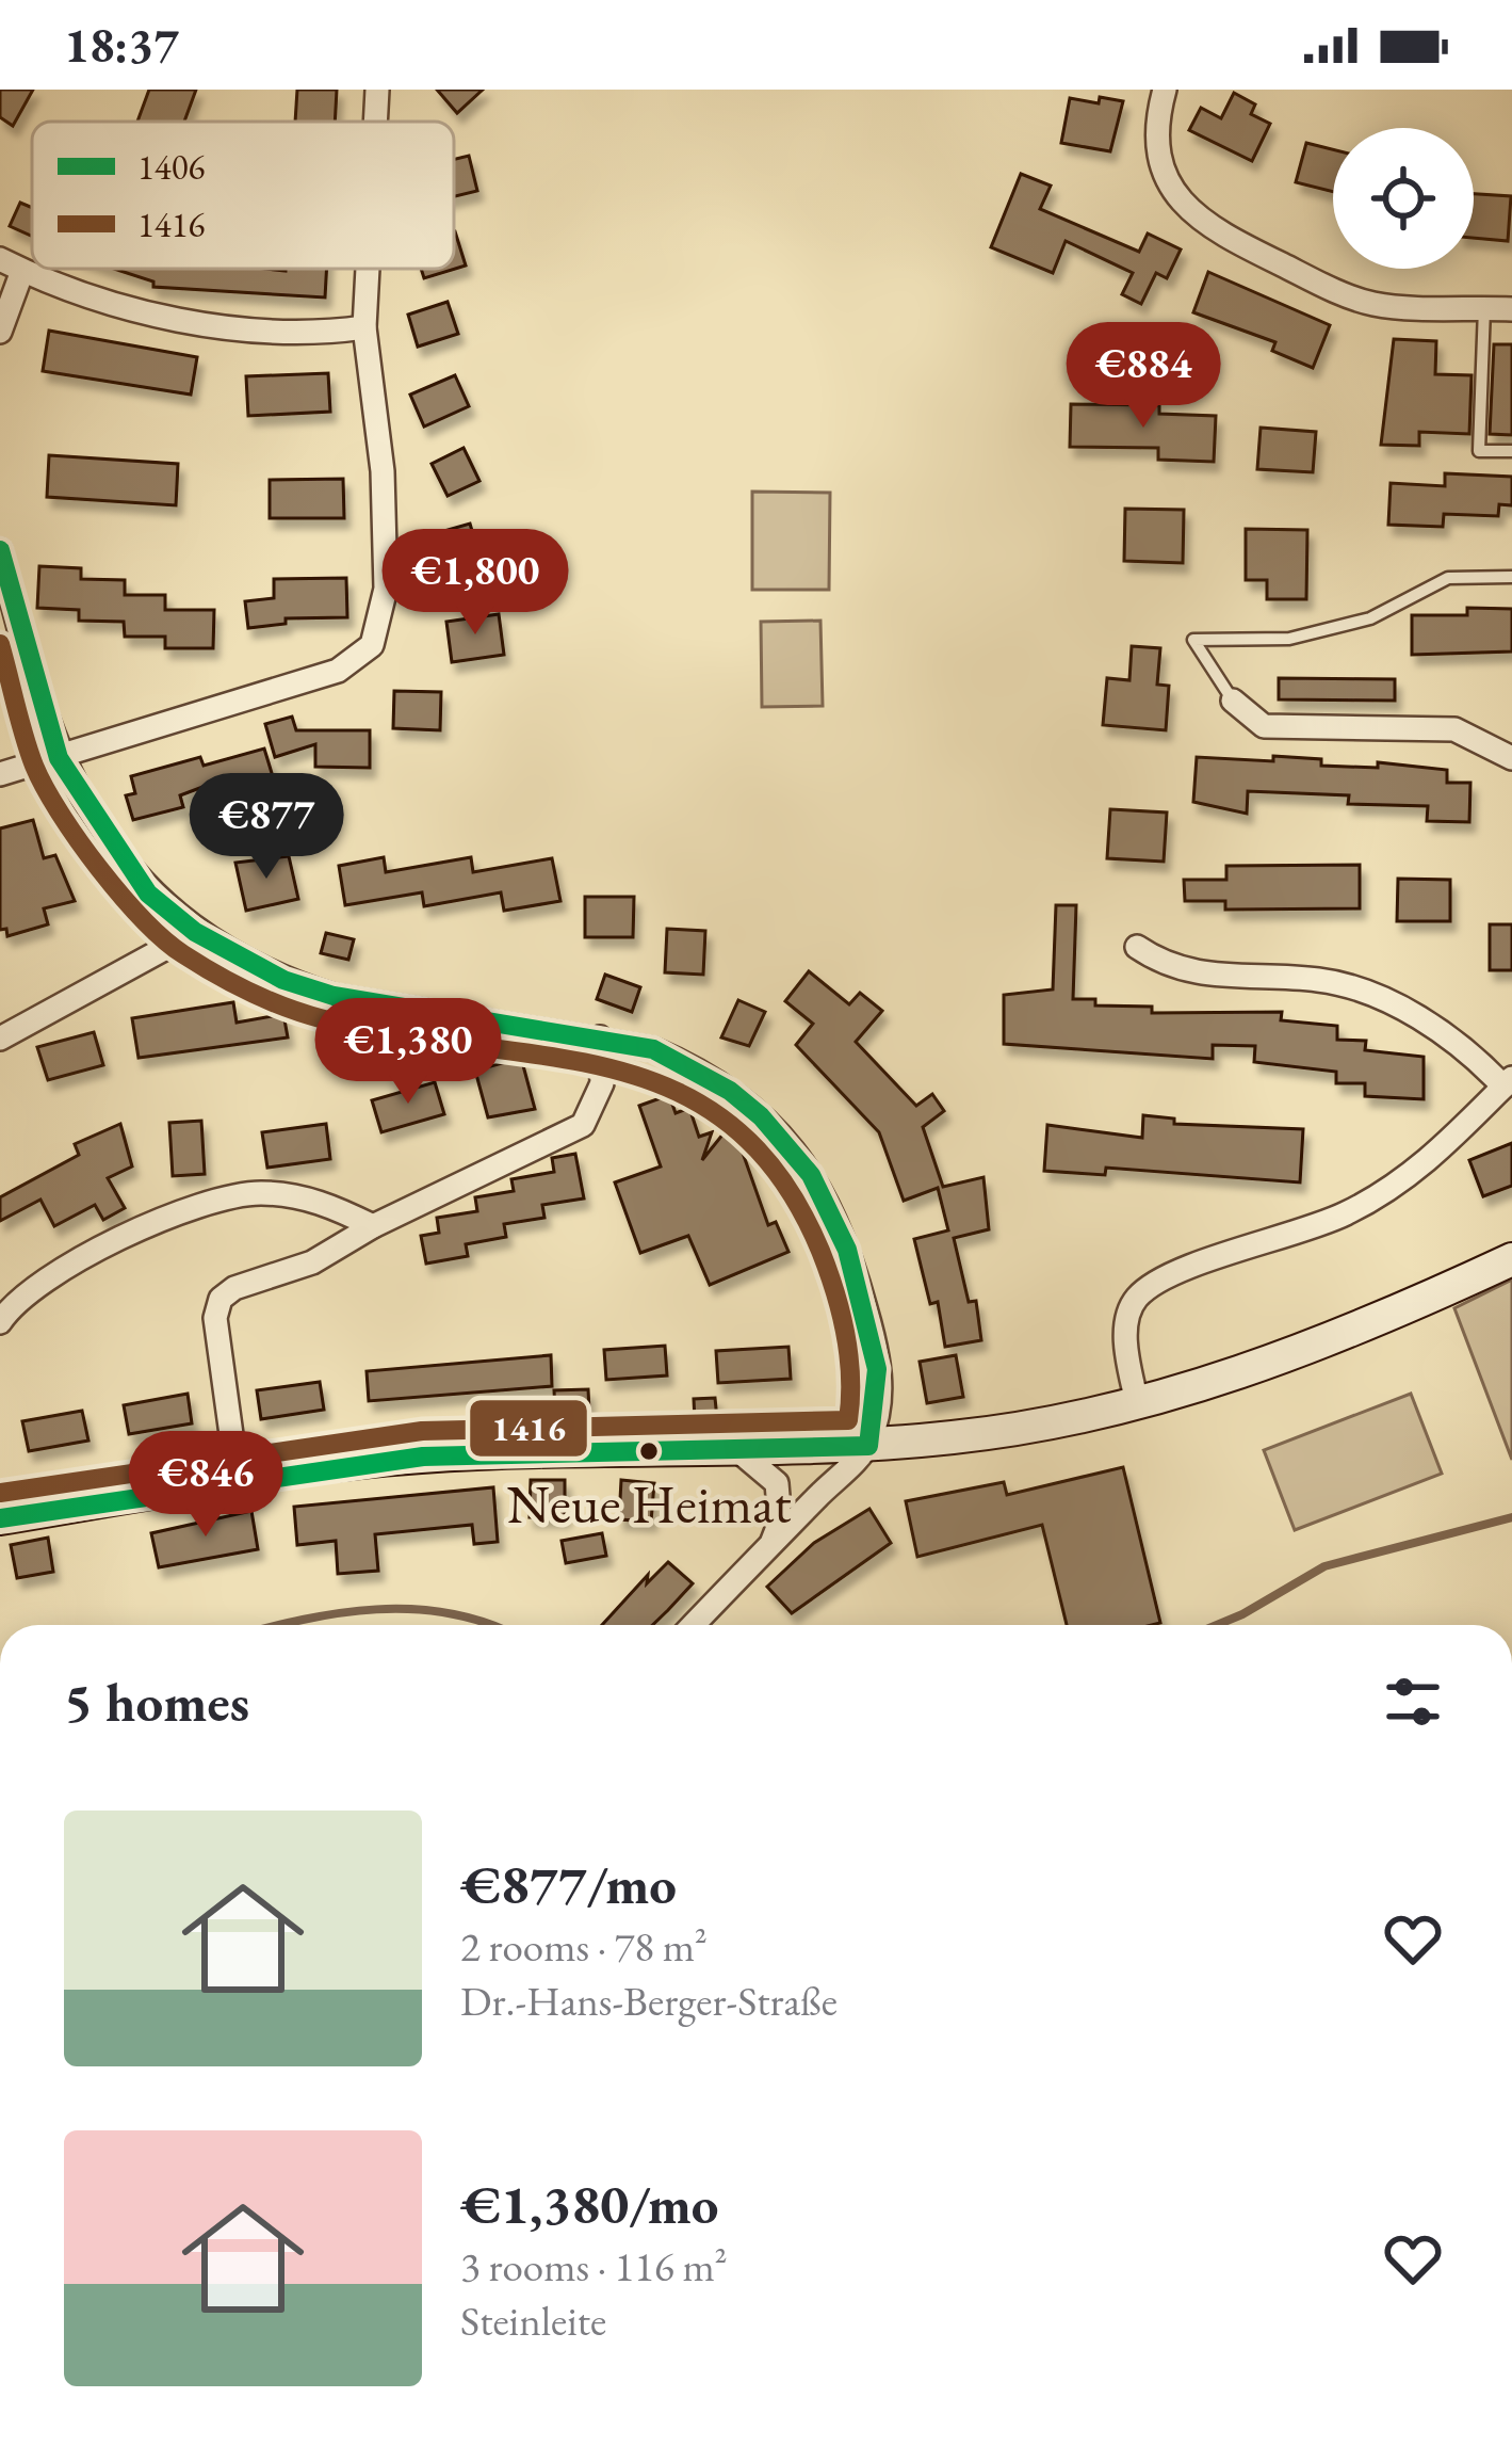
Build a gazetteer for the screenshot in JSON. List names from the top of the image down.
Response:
{
  "places": ["Neue Heimat"],
  "lines": ["transit line 1406", "transit line 1416"],
  "legend": ["1406", "1416"],
  "page": {
    "status": "18:37",
    "price": [
      "€884",
      "€1,800",
      "€877",
      "€1,380",
      "€846"
    ],
    "heading": "5 homes",
    "list": [
      {
        "name": "€877/mo",
        "note": "2 rooms · 78 m² · Dr.-Hans-Berger-Straße"
      },
      {
        "name": "€1,380/mo",
        "note": "3 rooms · 116 m² · Steinleite"
      }
    ]
  }
}
